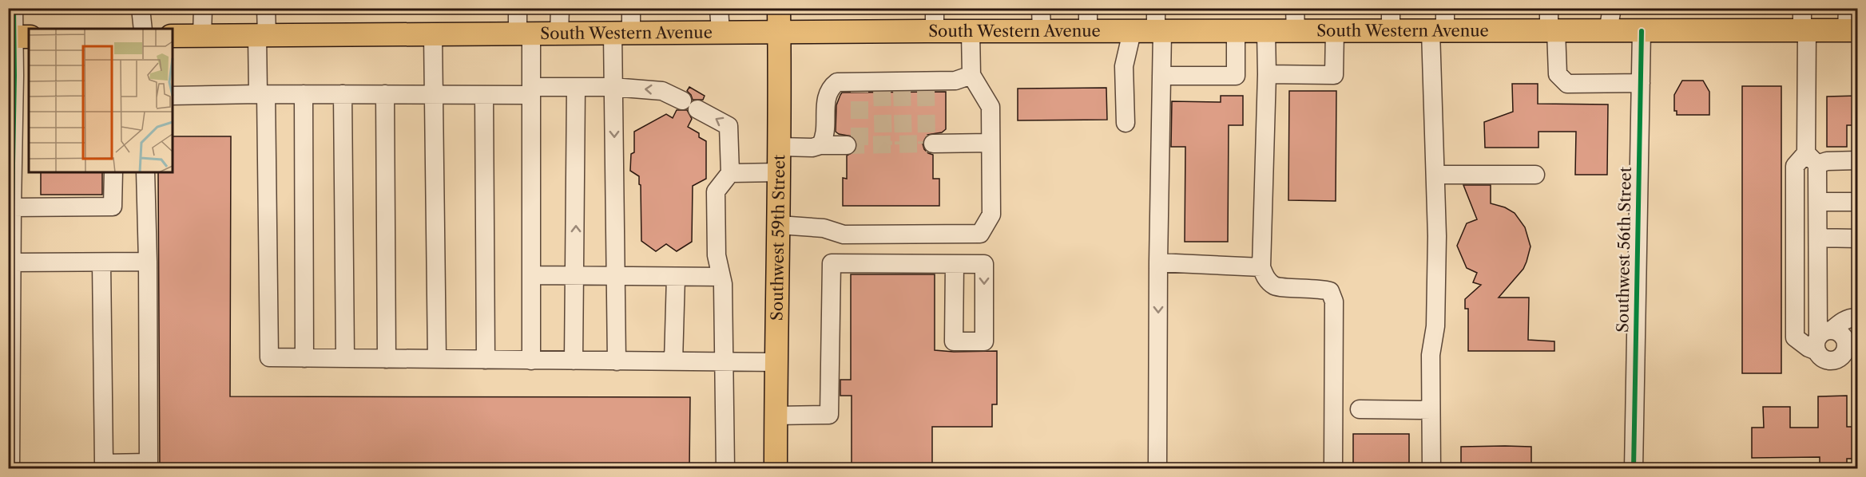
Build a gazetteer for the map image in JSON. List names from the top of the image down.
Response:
{
  "streets": {
    "main road": ["South Western Avenue", "Southwest 59th Street"],
    "street": ["Southwest 56th Street"]
  },
  "crossings": [
    ["South Western Avenue", "Southwest 59th Street"],
    ["South Western Avenue", "Southwest 56th Street"]
  ]
}
